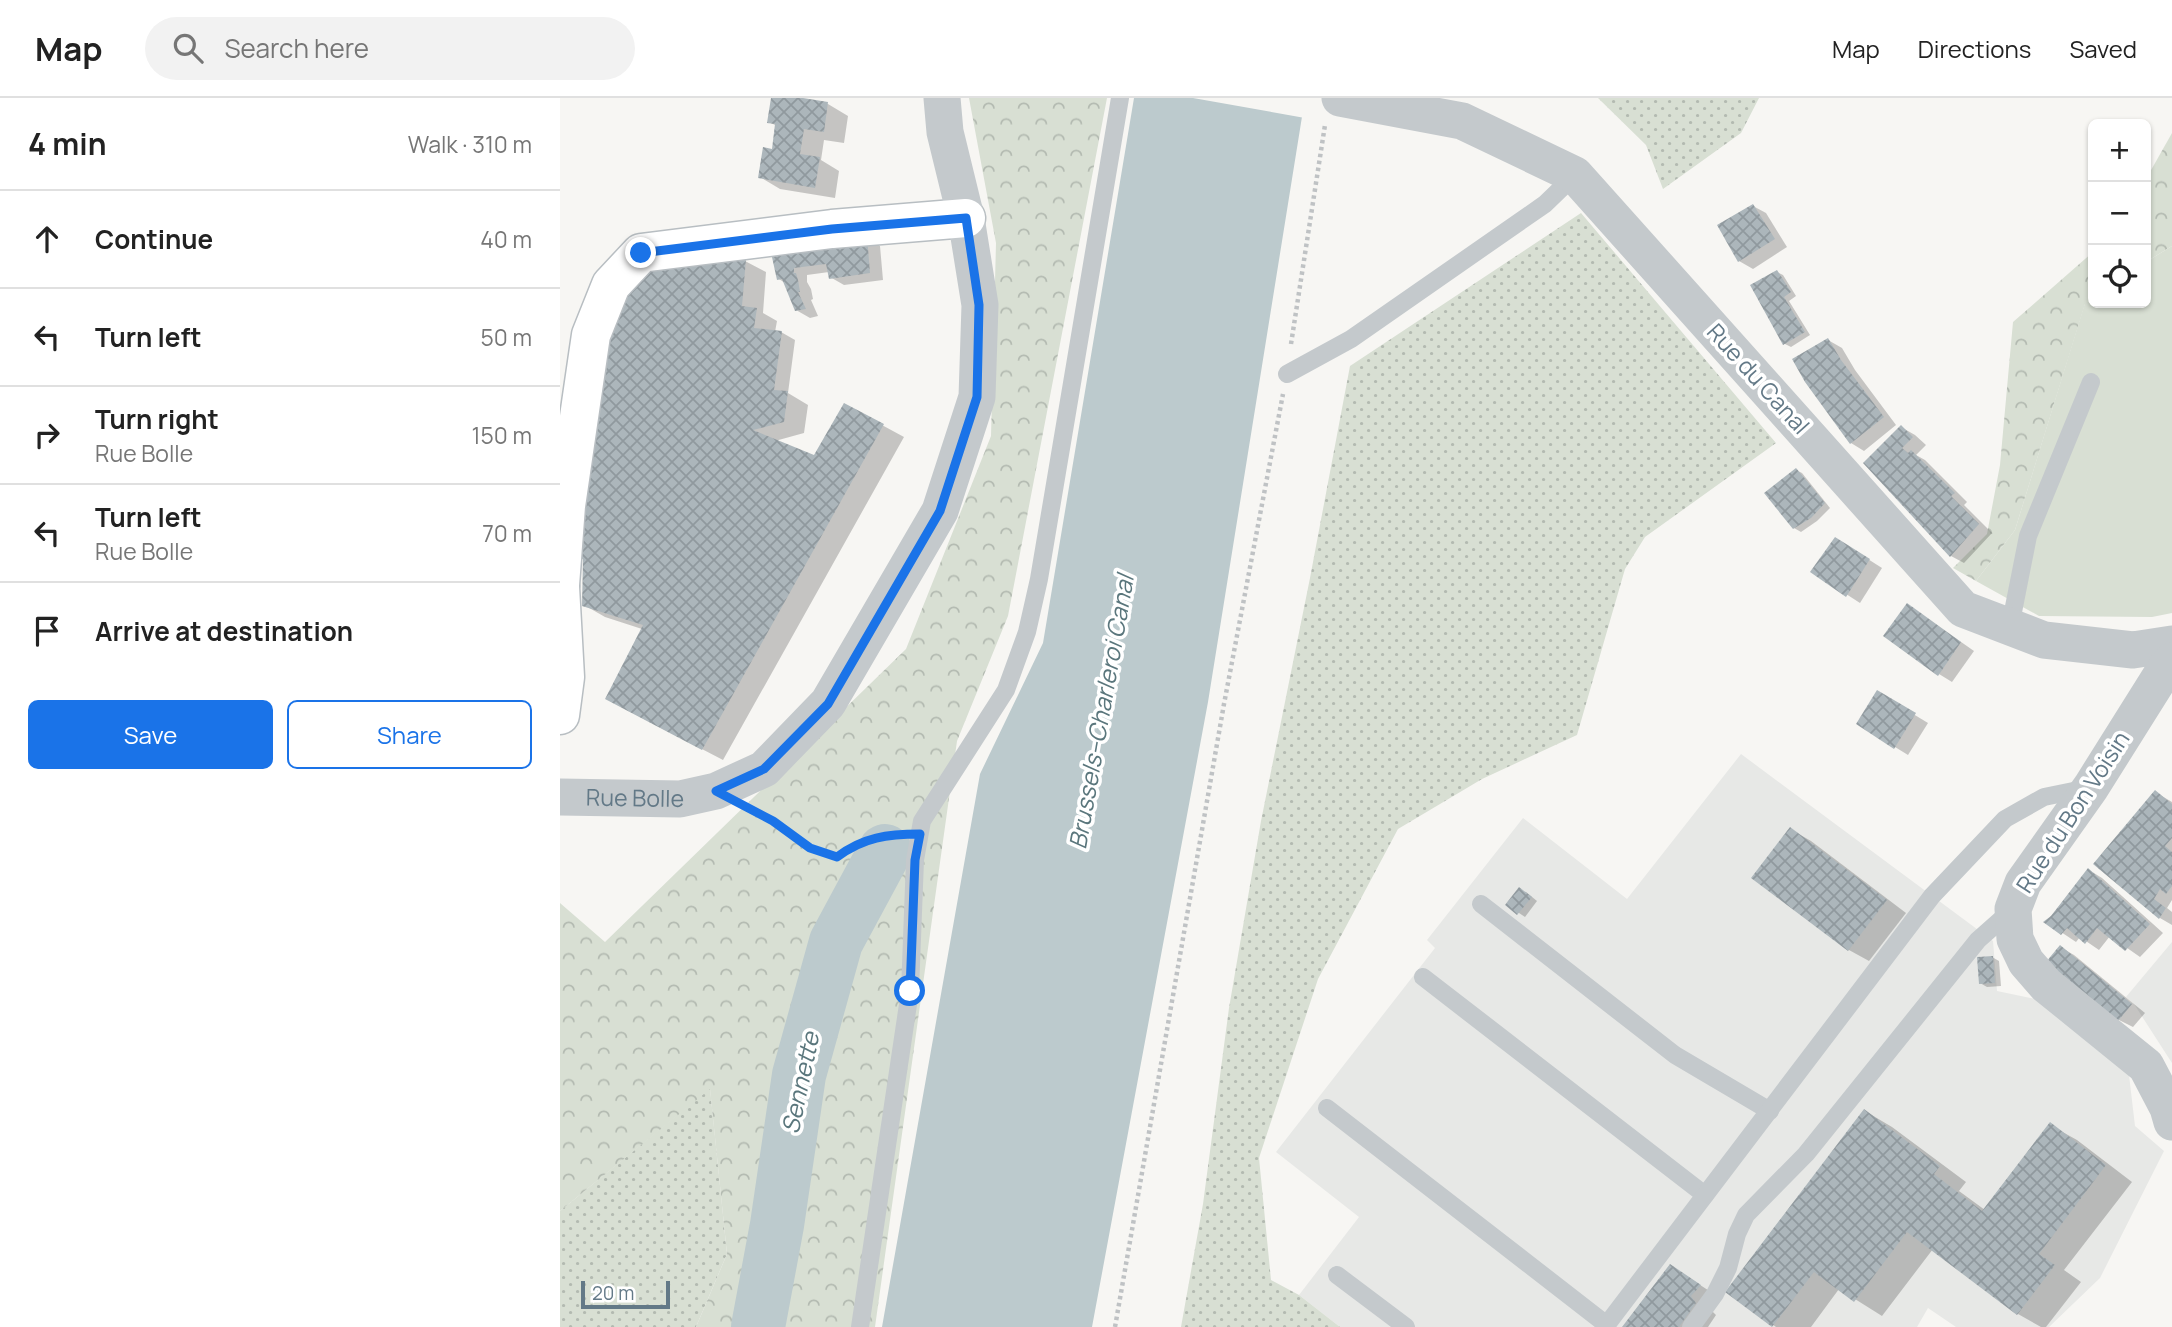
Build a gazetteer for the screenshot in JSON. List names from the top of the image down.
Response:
{
  "streets": {
    "street": ["Rue du Canal", "Rue Bolle", "Rue du Bon Voisin"]
  },
  "water": ["Brussels–Charleroi Canal", "Sennette"],
  "scale_bar": "20 m",
  "page": {
    "header": "Map",
    "search": "Search here",
    "nav": ["Map", "Directions", "Saved"],
    "heading": ["4 min", "Walk · 310 m"],
    "map_buttons": ["+", "−"],
    "list": [
      ["Continue", "40 m"],
      ["Turn left", "50 m"],
      ["Turn right", "Rue Bolle", "150 m"],
      ["Turn left", "Rue Bolle", "70 m"],
      "Arrive at destination"
    ],
    "buttons": ["Save", "Share"],
    "scale": "20 m"
  }
}
